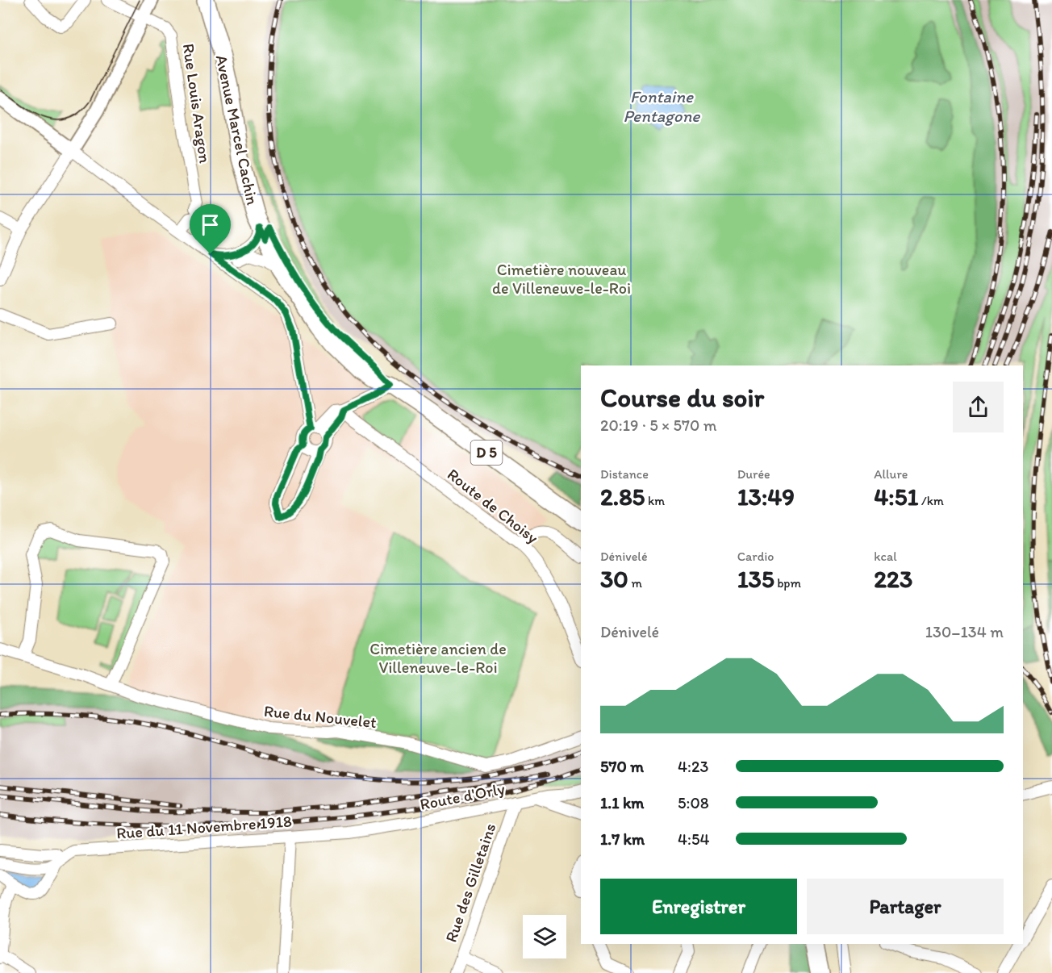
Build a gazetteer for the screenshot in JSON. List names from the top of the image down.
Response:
{
  "streets": {
    "main road": ["Avenue Marcel Cachin", "D 5"],
    "street": [
      "Rue Louis Aragon",
      "Route de Choisy",
      "Rue du Nouvelet",
      "Route d'Orly",
      "Rue du 11 Novembre 1918",
      "Rue des Gilletains"
    ]
  },
  "crossings": [
    ["Avenue Marcel Cachin", "D 5"],
    ["Route d'Orly", "Rue du 11 Novembre 1918"],
    ["Route d'Orly", "Rue des Gilletains"]
  ],
  "water": ["Fontaine Pentagone"],
  "parks": ["Cimetière nouveau de Villeneuve-le-Roi", "Cimetière ancien de Villeneuve-le-Roi"],
  "page": {
    "heading": ["Course du soir", "20:19 · 5 × 570 m"],
    "stats": [
      ["Distance", "2.85 km"],
      ["Durée", "13:49"],
      ["Allure", "4:51 /km"],
      ["Dénivelé", "30 m"],
      ["Cardio", "135 bpm"],
      ["kcal", "223"]
    ],
    "chart": ["Dénivelé", "130–134 m"],
    "list": [
      {
        "name": "570 m",
        "note": "4:23"
      },
      {
        "name": "1.1 km",
        "note": "5:08"
      },
      {
        "name": "1.7 km",
        "note": "4:54"
      }
    ],
    "buttons": ["Enregistrer", "Partager"]
  }
}
